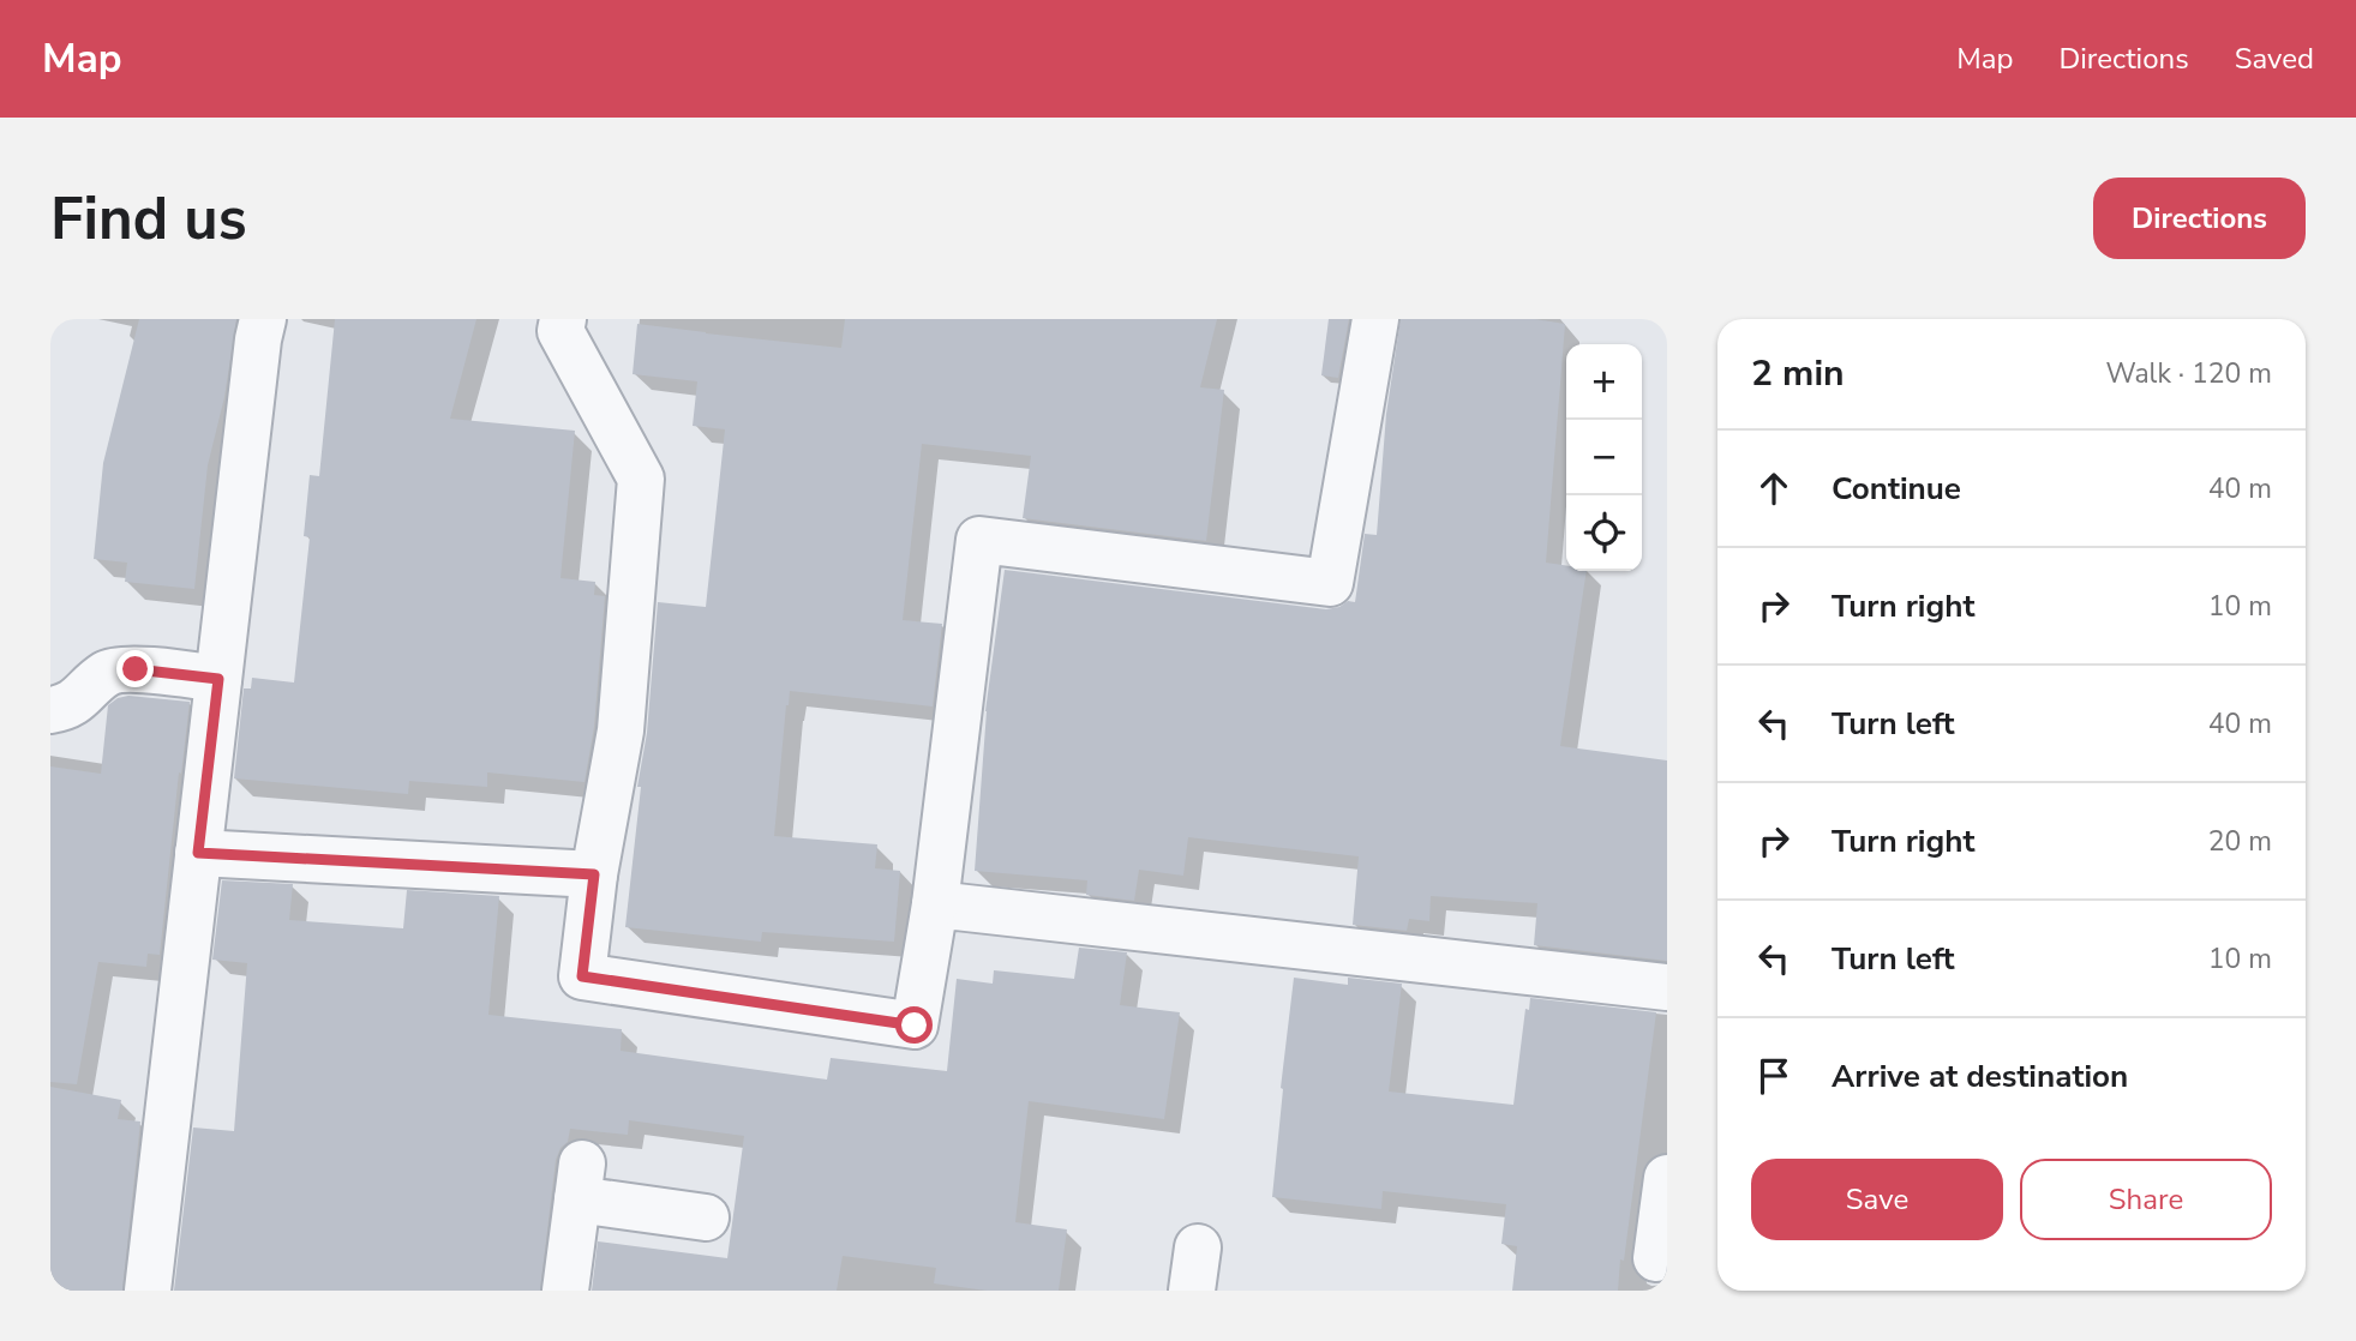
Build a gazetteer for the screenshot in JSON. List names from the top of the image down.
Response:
{
  "page": {
    "header": "Map",
    "nav": ["Map", "Directions", "Saved"],
    "buttons": [
      "Directions",
      ["Save", "Share"]
    ],
    "title": "Find us",
    "heading": ["2 min", "Walk · 120 m"],
    "map_buttons": ["+", "−"],
    "list": [
      ["Continue", "40 m"],
      ["Turn right", "10 m"],
      ["Turn left", "40 m"],
      ["Turn right", "20 m"],
      ["Turn left", "10 m"],
      "Arrive at destination"
    ]
  }
}
